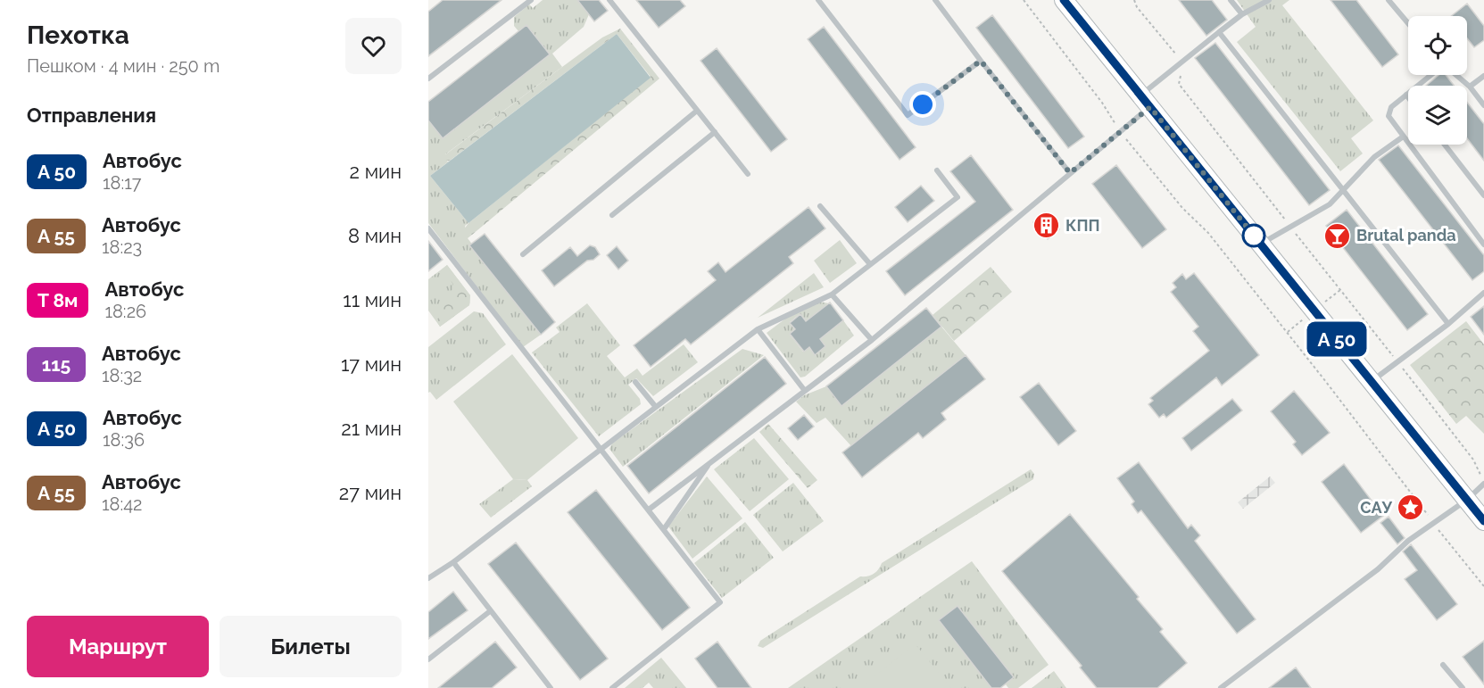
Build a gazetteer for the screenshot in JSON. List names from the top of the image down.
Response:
{
  "places": {
    "building": ["КПП"],
    "bar": ["Brutal panda"],
    "place": ["САУ"]
  },
  "page": {
    "heading": [
      ["Пехотка", "Пешком · 4 мин · 250 m"],
      "Отправления"
    ],
    "on_map": "А 50",
    "list": [
      {
        "mark": "А 50",
        "name": "Автобус",
        "note": "18:17",
        "value": "2 мин"
      },
      {
        "mark": "А 55",
        "name": "Автобус",
        "note": "18:23",
        "value": "8 мин"
      },
      {
        "mark": "Т 8м",
        "name": "Автобус",
        "note": "18:26",
        "value": "11 мин"
      },
      {
        "mark": "115",
        "name": "Автобус",
        "note": "18:32",
        "value": "17 мин"
      },
      {
        "mark": "А 50",
        "name": "Автобус",
        "note": "18:36",
        "value": "21 мин"
      },
      {
        "mark": "А 55",
        "name": "Автобус",
        "note": "18:42",
        "value": "27 мин"
      }
    ],
    "buttons": ["Маршрут", "Билеты"]
  }
}
